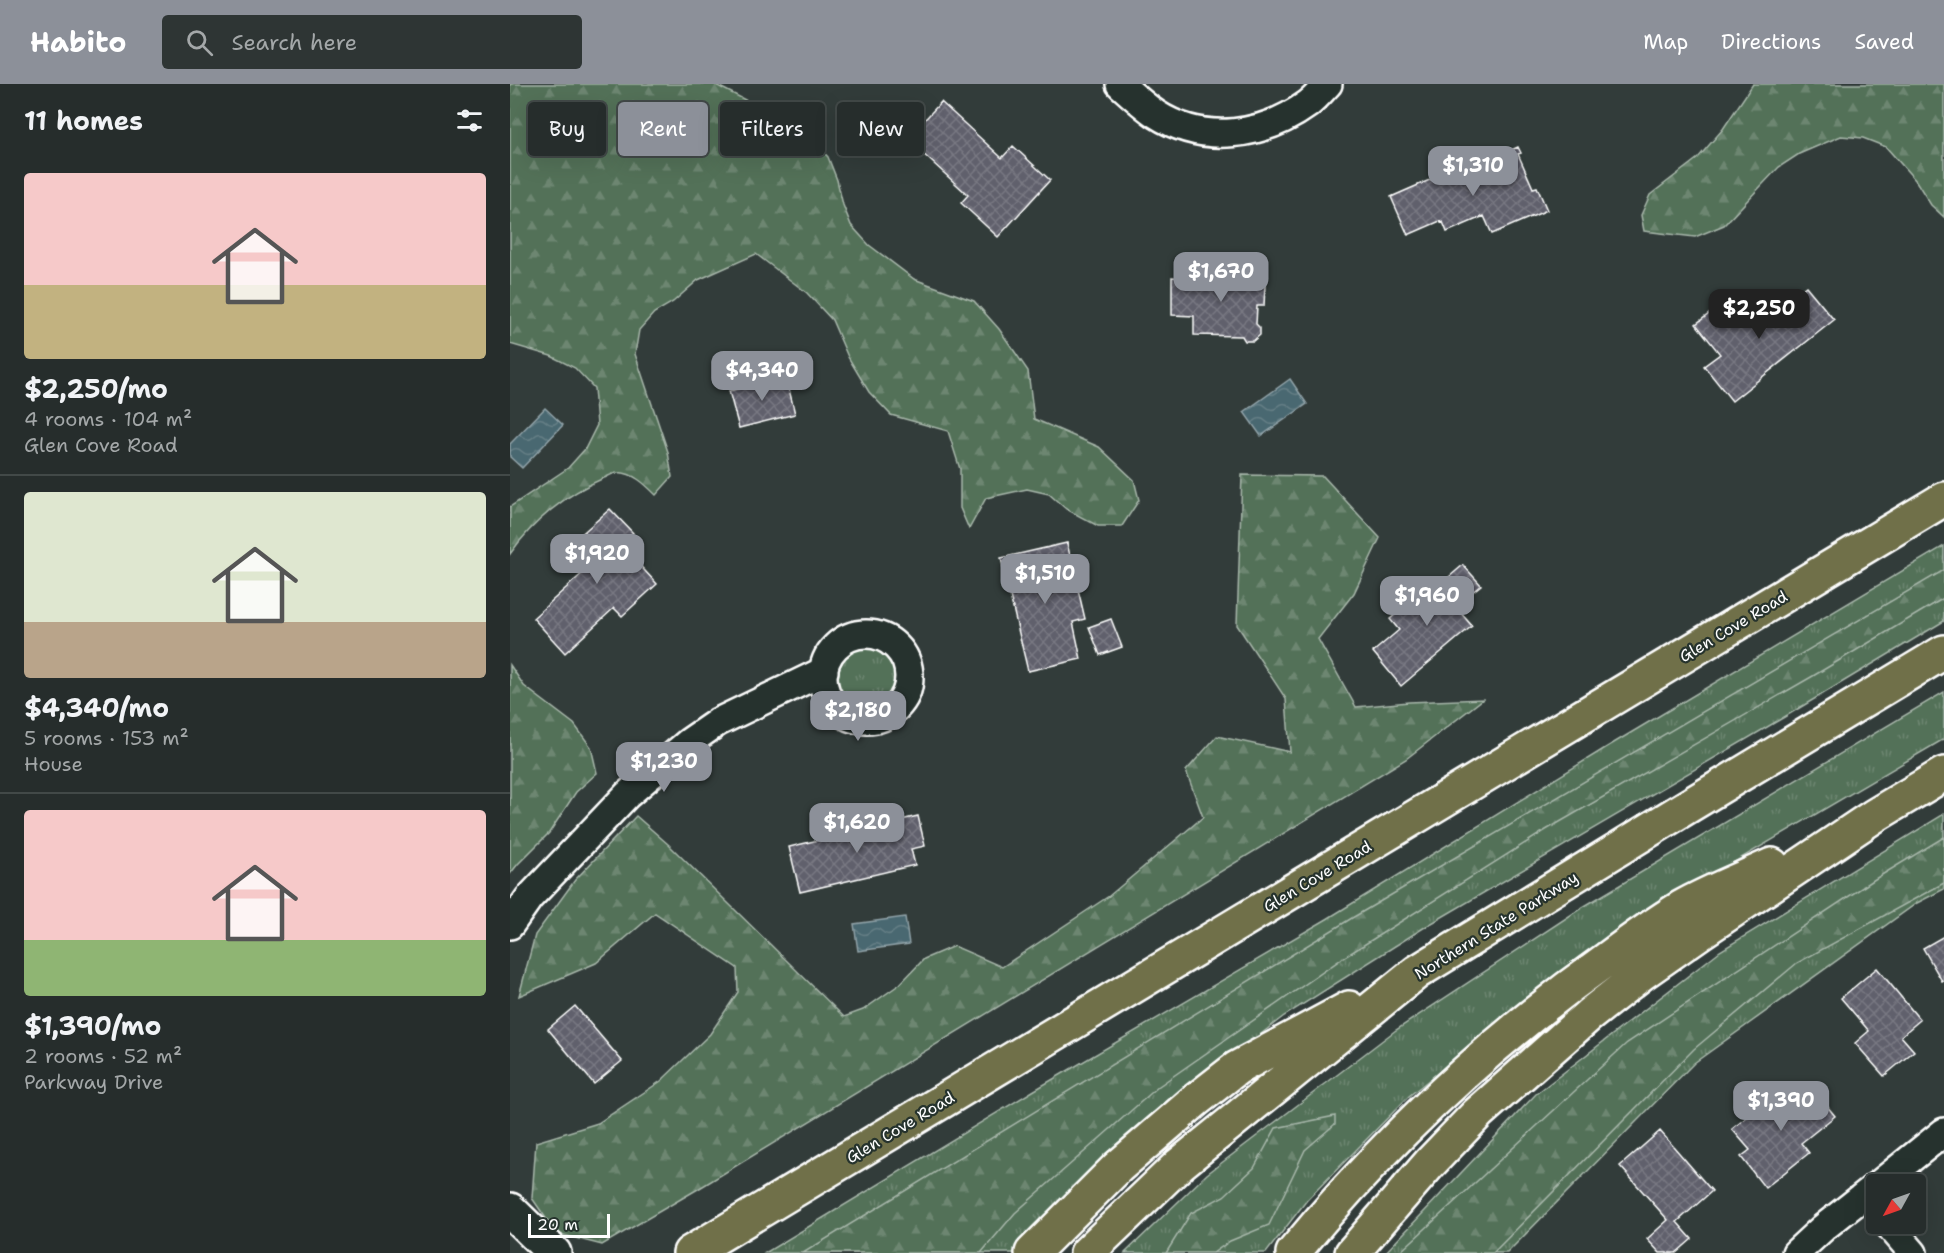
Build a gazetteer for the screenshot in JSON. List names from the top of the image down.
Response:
{
  "streets": {
    "main road": ["Glen Cove Road", "Northern State Parkway"]
  },
  "scale_bar": "20 m",
  "north": "bottom left",
  "page": {
    "header": "Habito",
    "search": "Search here",
    "nav": ["Map", "Directions", "Saved"],
    "heading": "11 homes",
    "chip": [
      "Buy",
      "Rent",
      "Filters",
      "New"
    ],
    "price": [
      "$1,310",
      "$1,670",
      "$2,250",
      "$4,340",
      "$1,920",
      "$1,510",
      "$1,960",
      "$2,180",
      "$1,230",
      "$1,620",
      "$1,390"
    ],
    "list": [
      {
        "name": "$2,250/mo",
        "note": "4 rooms · 104 m² · Glen Cove Road"
      },
      {
        "name": "$4,340/mo",
        "note": "5 rooms · 153 m² · House"
      },
      {
        "name": "$1,390/mo",
        "note": "2 rooms · 52 m² · Parkway Drive"
      }
    ],
    "scale": "20 m"
  }
}
